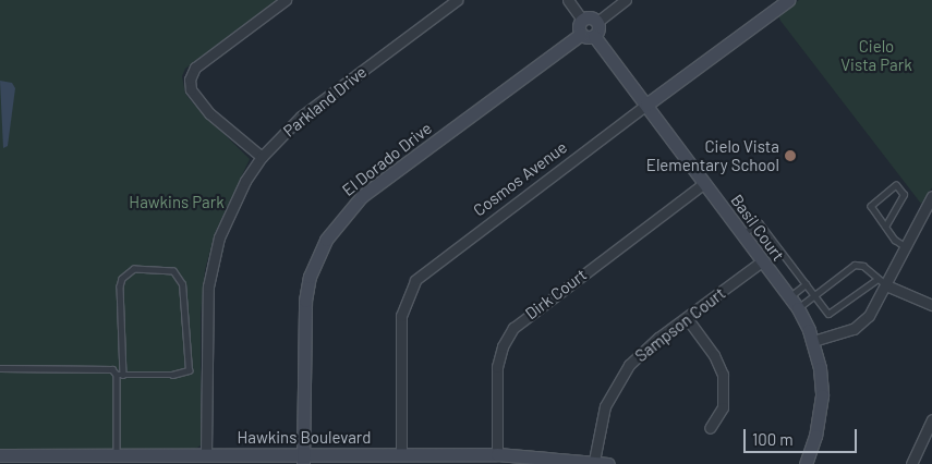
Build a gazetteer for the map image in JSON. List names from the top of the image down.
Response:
{
  "streets": {
    "street": [
      "Parkland Drive",
      "El Dorado Drive",
      "Cosmos Avenue",
      "Basil Court",
      "Dirk Court",
      "Sampson Court",
      "Hawkins Boulevard"
    ]
  },
  "crossings": [
    ["Parkland Drive", "Hawkins Boulevard"],
    ["El Dorado Drive", "Basil Court"],
    ["El Dorado Drive", "Hawkins Boulevard"],
    ["Cosmos Avenue", "Basil Court"],
    ["Cosmos Avenue", "Hawkins Boulevard"],
    ["Basil Court", "Dirk Court"],
    ["Basil Court", "Sampson Court"],
    ["Dirk Court", "Hawkins Boulevard"],
    ["Sampson Court", "Hawkins Boulevard"]
  ],
  "parks": ["Cielo Vista Park", "Hawkins Park"],
  "places": ["Cielo Vista Elementary School"],
  "scale_bar": "100 m"
}
